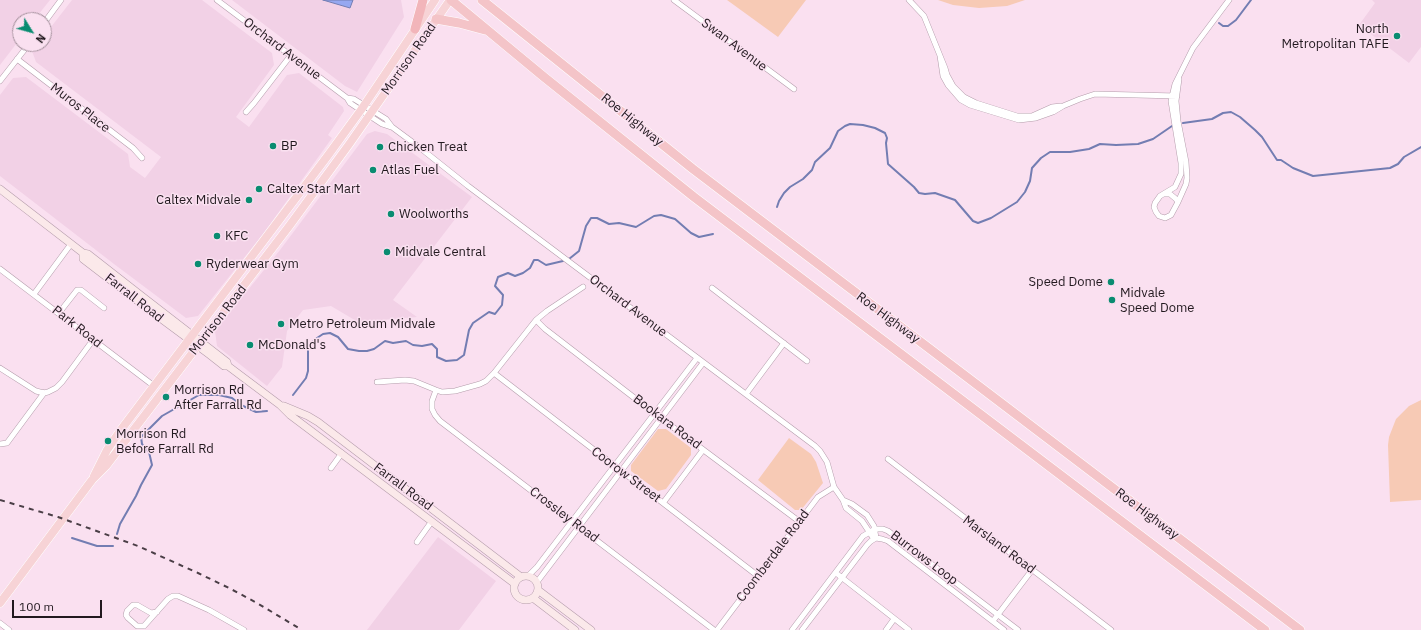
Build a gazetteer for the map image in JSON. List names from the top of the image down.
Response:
{
  "streets": {
    "highway": ["Roe Highway"],
    "main road": ["Morrison Road", "Farrall Road"],
    "street": [
      "Swan Avenue",
      "Orchard Avenue",
      "Muros Place",
      "Park Road",
      "Bookara Road",
      "Coorow Street",
      "Crossley Road",
      "Marsland Road",
      "Coomberdale Road",
      "Burrows Loop"
    ]
  },
  "crossings": [
    ["Orchard Avenue", "Morrison Road"],
    ["Orchard Avenue", "Coomberdale Road"],
    ["Orchard Avenue", "Burrows Loop"],
    ["Morrison Road", "Roe Highway"],
    ["Morrison Road", "Farrall Road"],
    ["Morrison Road", "Park Road"],
    ["Bookara Road", "Coomberdale Road"],
    ["Coorow Street", "Coomberdale Road"],
    ["Crossley Road", "Coomberdale Road"]
  ],
  "places": [
    "North Metropolitan TAFE",
    "BP",
    "Chicken Treat",
    "Atlas Fuel",
    "Caltex Star Mart",
    "Caltex Midvale",
    "Woolworths",
    "KFC",
    "Midvale Central",
    "Ryderwear Gym",
    "Speed Dome",
    "Midvale Speed Dome",
    "Metro Petroleum Midvale",
    "McDonald's",
    "Morrison Rd After Farrall Rd",
    "Morrison Rd Before Farrall Rd"
  ],
  "scale_bar": "100 m",
  "north": "bottom right"
}
